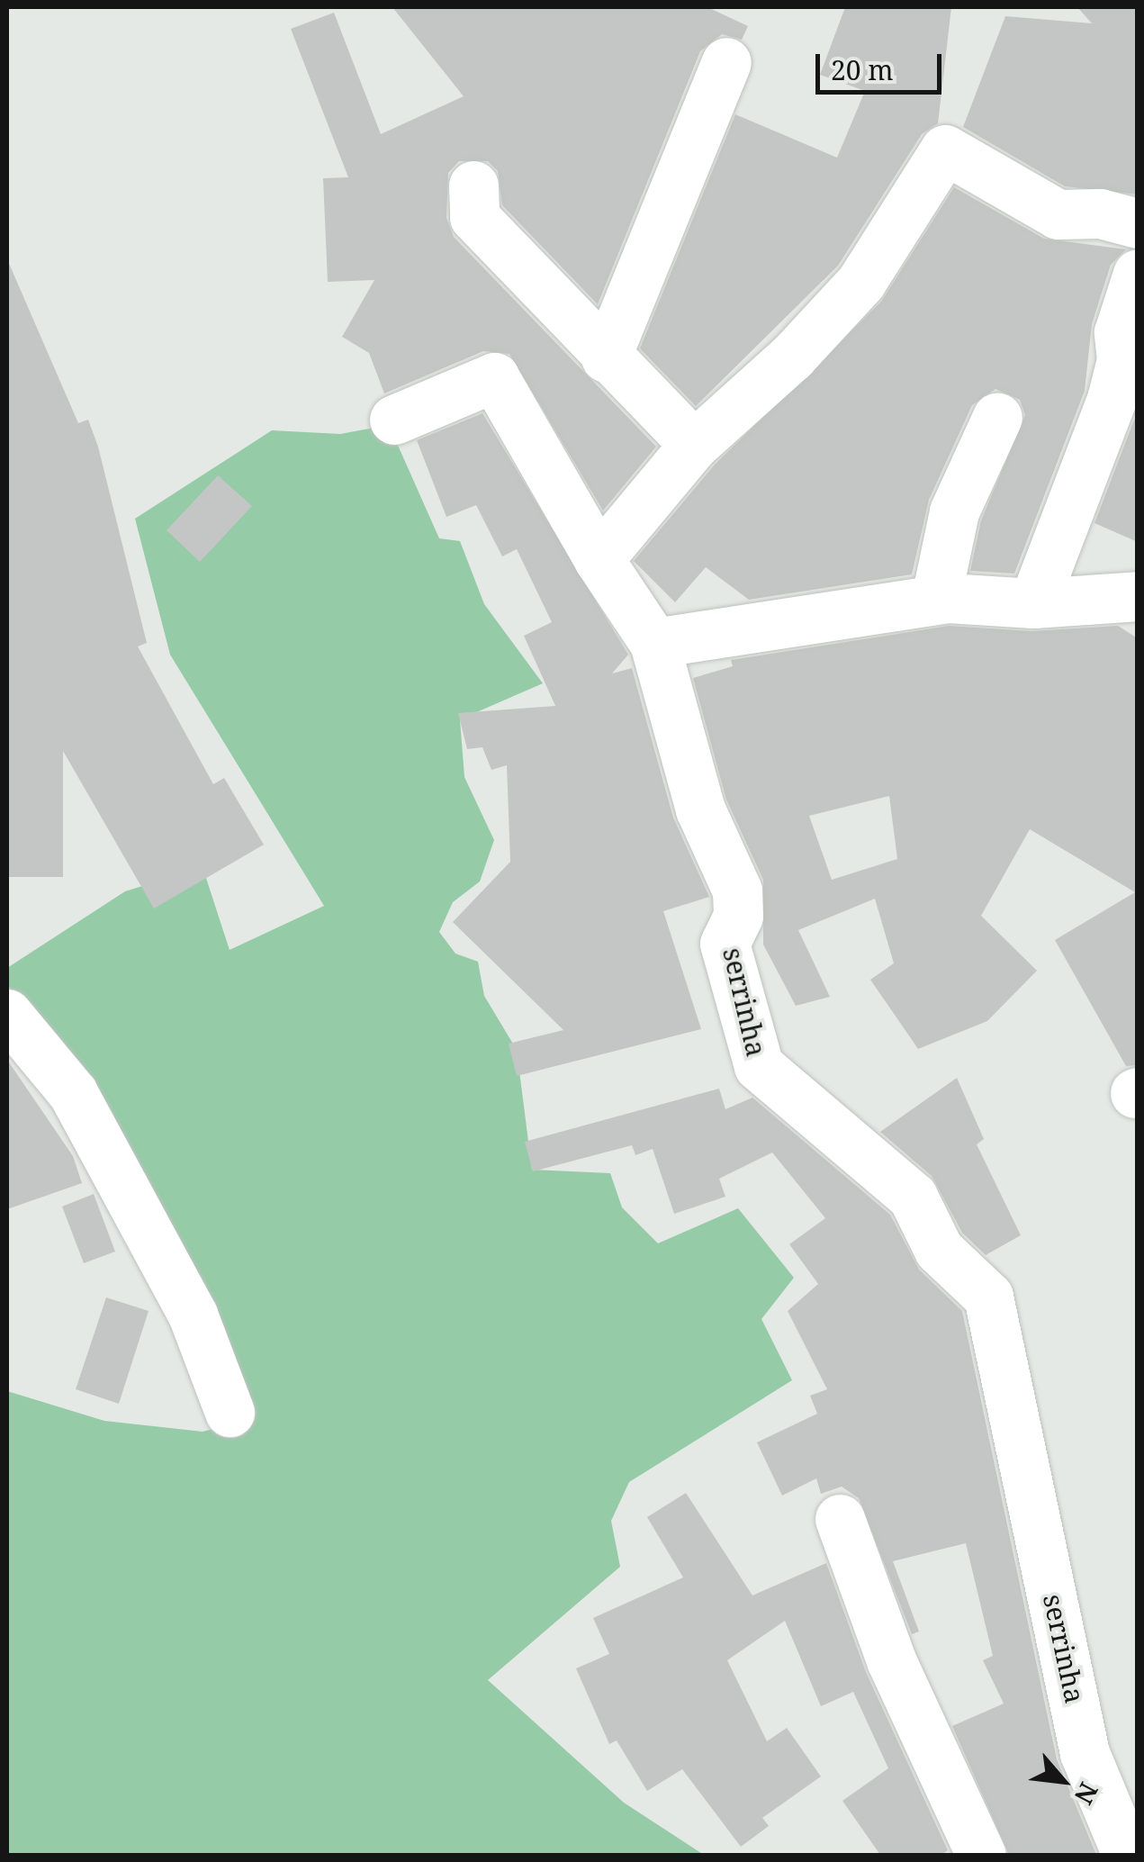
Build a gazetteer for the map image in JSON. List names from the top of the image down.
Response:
{
  "streets": {
    "street": ["serrinha"]
  },
  "scale_bar": "20 m",
  "north": "bottom right"
}
